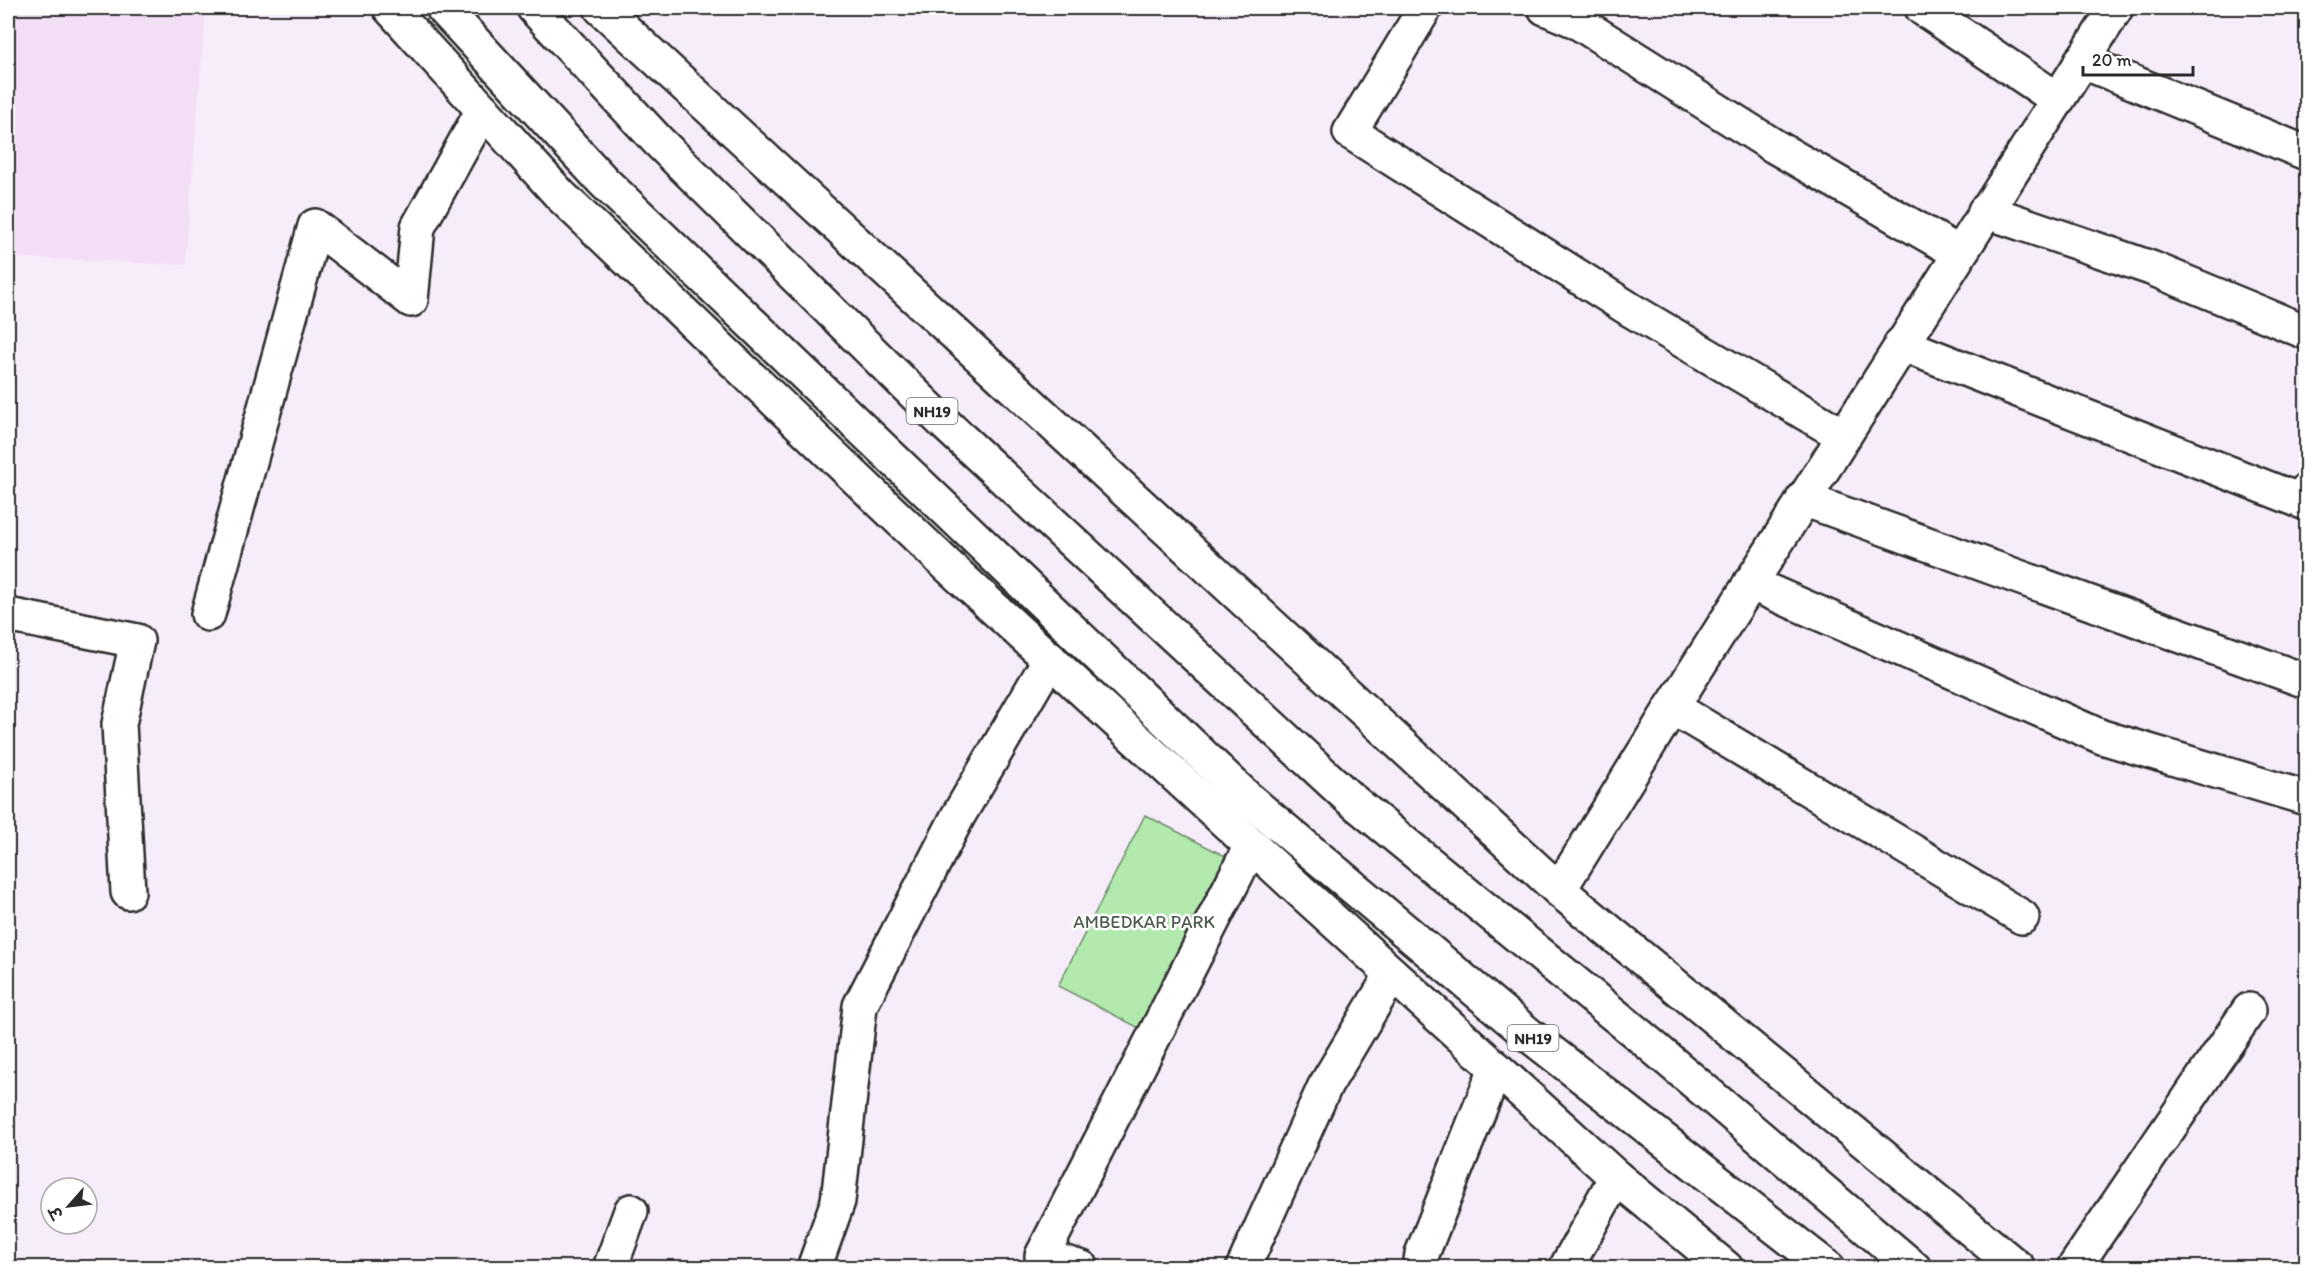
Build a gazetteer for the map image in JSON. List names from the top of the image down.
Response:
{
  "streets": {
    "main road": ["NH19"]
  },
  "parks": ["AMBEDKAR PARK"],
  "scale_bar": "20 m",
  "north": "bottom left"
}
